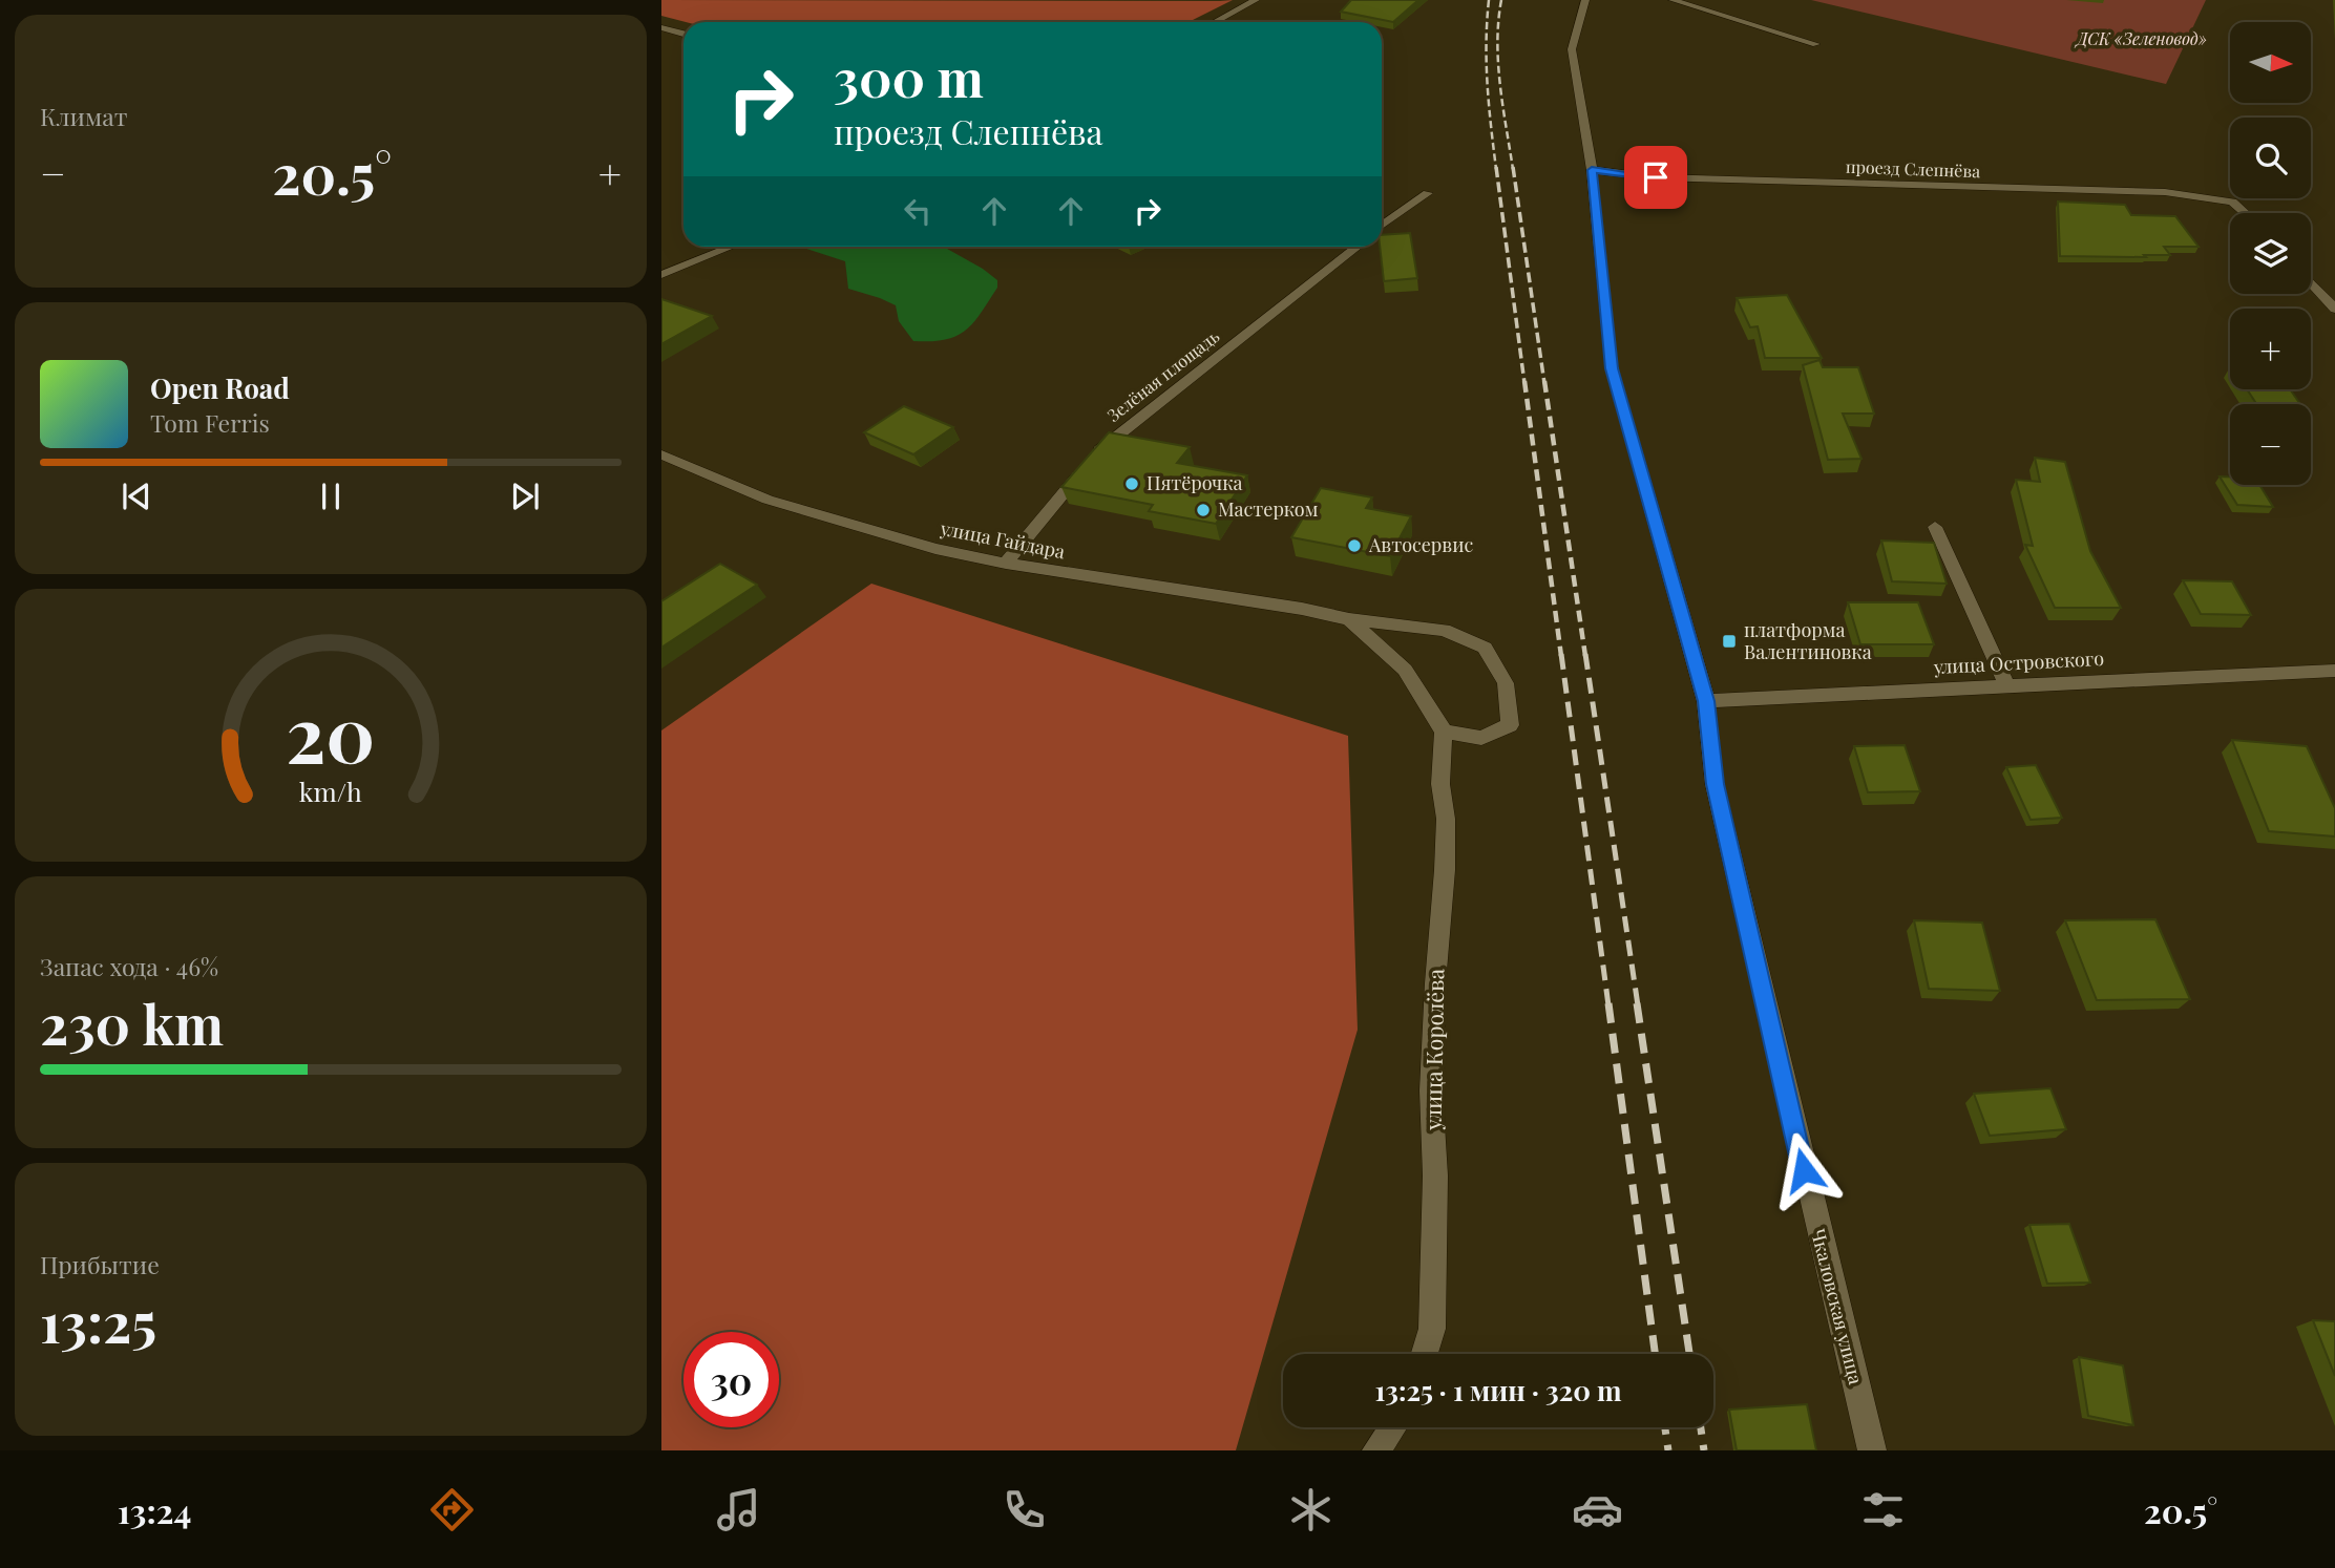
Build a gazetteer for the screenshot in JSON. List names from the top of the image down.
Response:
{
  "streets": {
    "street": [
      "проезд Слепнёва",
      "Зелёная площадь",
      "улица Гайдара",
      "улица Островского",
      "улица Королёва",
      "Чкаловская улица"
    ]
  },
  "crossings": [
    ["проезд Слепнёва", "Чкаловская улица"],
    ["Зелёная площадь", "улица Гайдара"],
    ["улица Гайдара", "улица Королёва"],
    ["улица Островского", "Чкаловская улица"]
  ],
  "parks": ["ДСК «Зеленовод»"],
  "places": {
    "other": ["Пятёрочка", "Мастерком", "Автосервис"],
    "transit": ["платформа Валентиновка"]
  },
  "north": "right",
  "page": {
    "tile": [
      "Климат",
      ["Запас хода · 46%", "230 km"],
      ["Прибытие", "13:25"]
    ],
    "map_buttons": ["+", "−"],
    "turn": ["300 m", "проезд Слепнёва"],
    "heat": ["−", "20.5°", "+"],
    "song": ["Open Road", "Tom Ferris"],
    "limit": "30",
    "trip": "13:25 · 1 мин · 320 m",
    "tabs": ["13:24", "20.5°"],
    "gauge": ["20", "km/h"]
  }
}
